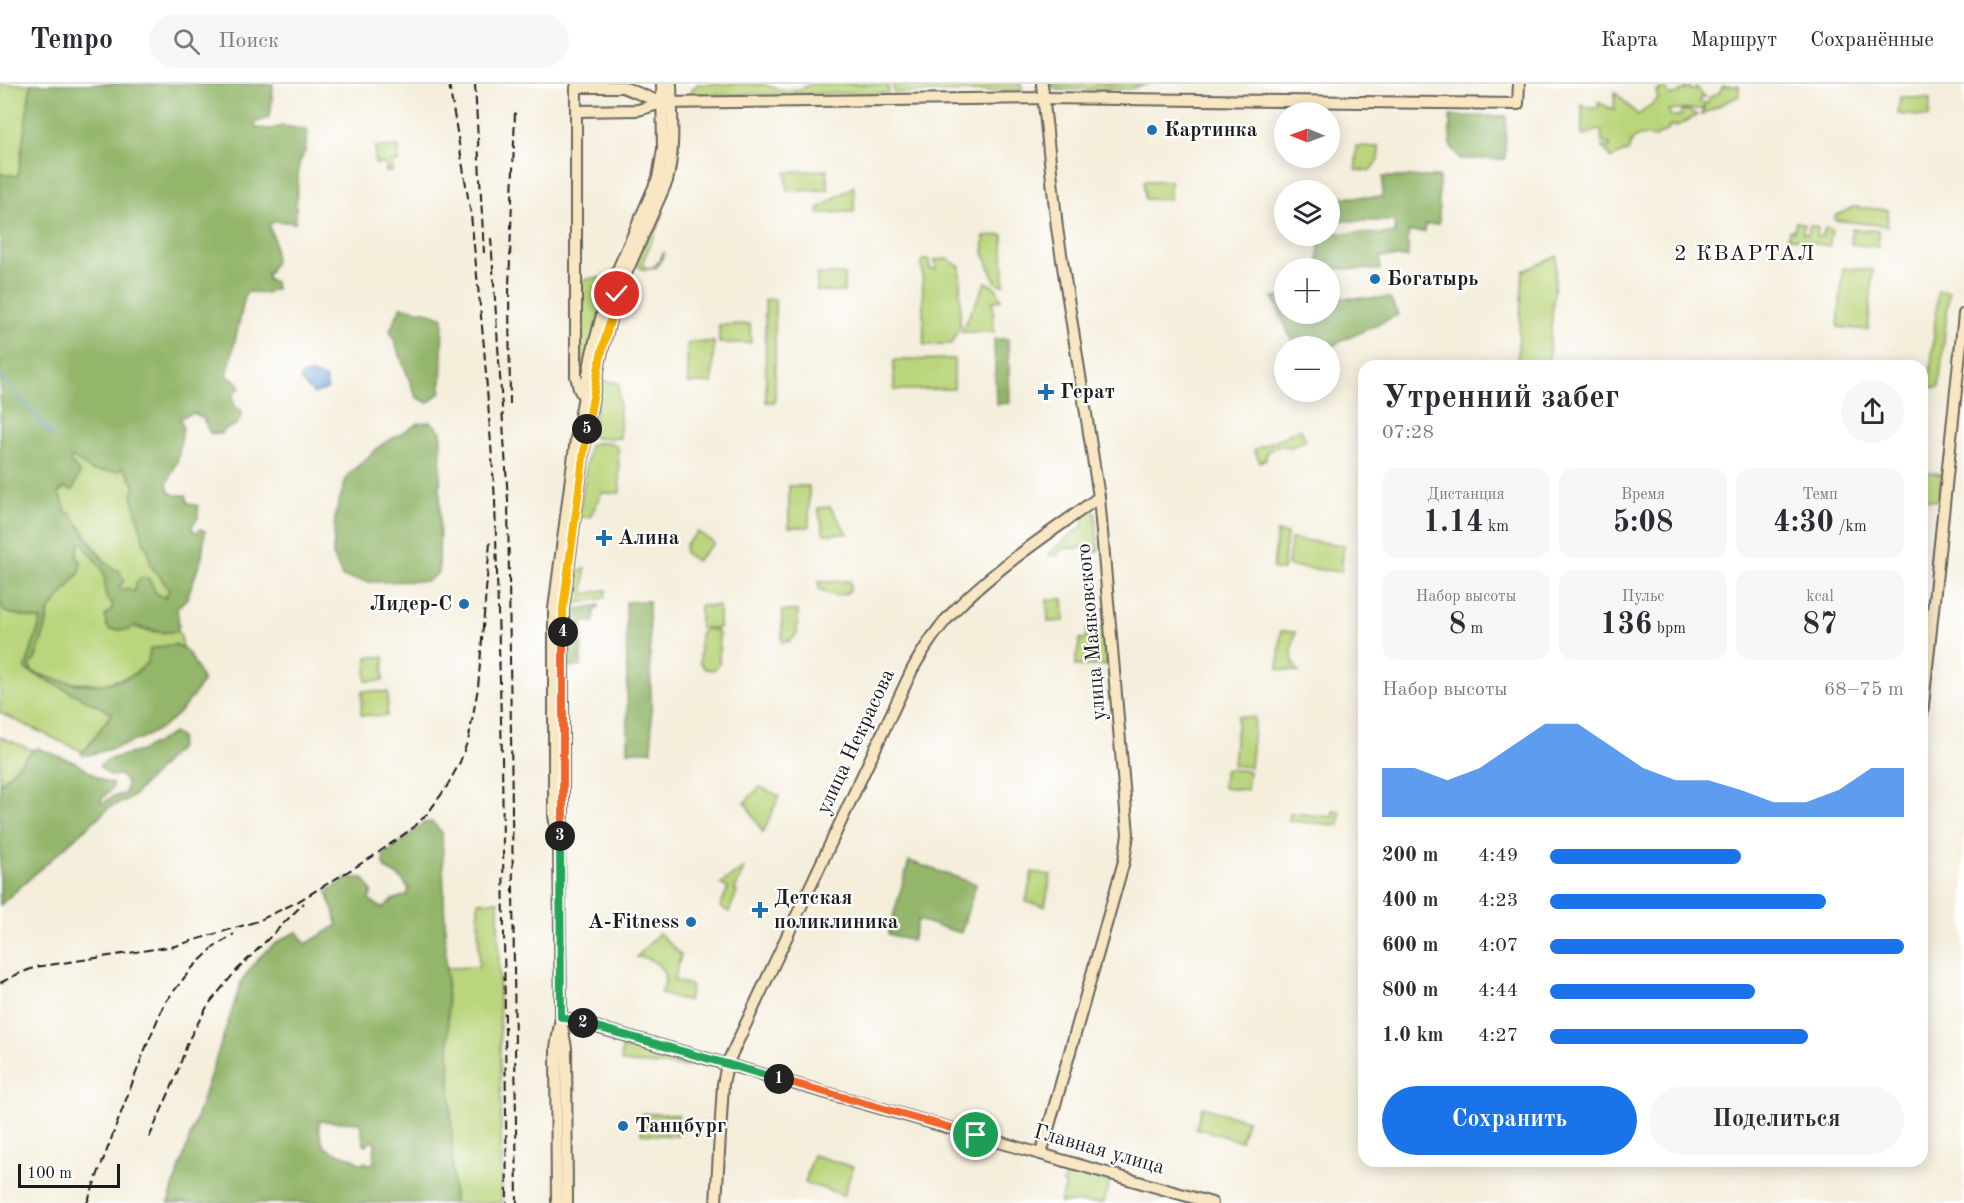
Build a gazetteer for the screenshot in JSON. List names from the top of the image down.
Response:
{
  "streets": {
    "street": ["улица Маяковского", "улица Некрасова", "Главная улица"]
  },
  "crossings": [
    ["улица Маяковского", "улица Некрасова"],
    ["улица Маяковского", "Главная улица"],
    ["улица Некрасова", "Главная улица"]
  ],
  "districts": ["2 КВАРТАЛ"],
  "places": {
    "other": [
      "Картинка",
      "Богатырь",
      "Лидер-С",
      "A-Fitness",
      "Танцбург"
    ],
    "health": ["Герат", "Алина", "Детская поликлиника"]
  },
  "scale_bar": "100 m",
  "north": "left",
  "page": {
    "header": "Tempo",
    "search": "Поиск",
    "nav": ["Карта", "Маршрут", "Сохранённые"],
    "map_buttons": ["+", "−"],
    "heading": ["Утренний забег", "07:28"],
    "pins": [
      "5",
      "4",
      "3",
      "2",
      "1"
    ],
    "stats": [
      ["Дистанция", "1.14 km"],
      ["Время", "5:08"],
      ["Темп", "4:30 /km"],
      ["Набор высоты", "8 m"],
      ["Пульс", "136 bpm"],
      ["kcal", "87"]
    ],
    "chart": ["Набор высоты", "68–75 m"],
    "list": [
      {
        "name": "200 m",
        "note": "4:49"
      },
      {
        "name": "400 m",
        "note": "4:23"
      },
      {
        "name": "600 m",
        "note": "4:07"
      },
      {
        "name": "800 m",
        "note": "4:44"
      },
      {
        "name": "1.0 km",
        "note": "4:27"
      }
    ],
    "buttons": ["Сохранить", "Поделиться"],
    "scale": "100 m"
  }
}
